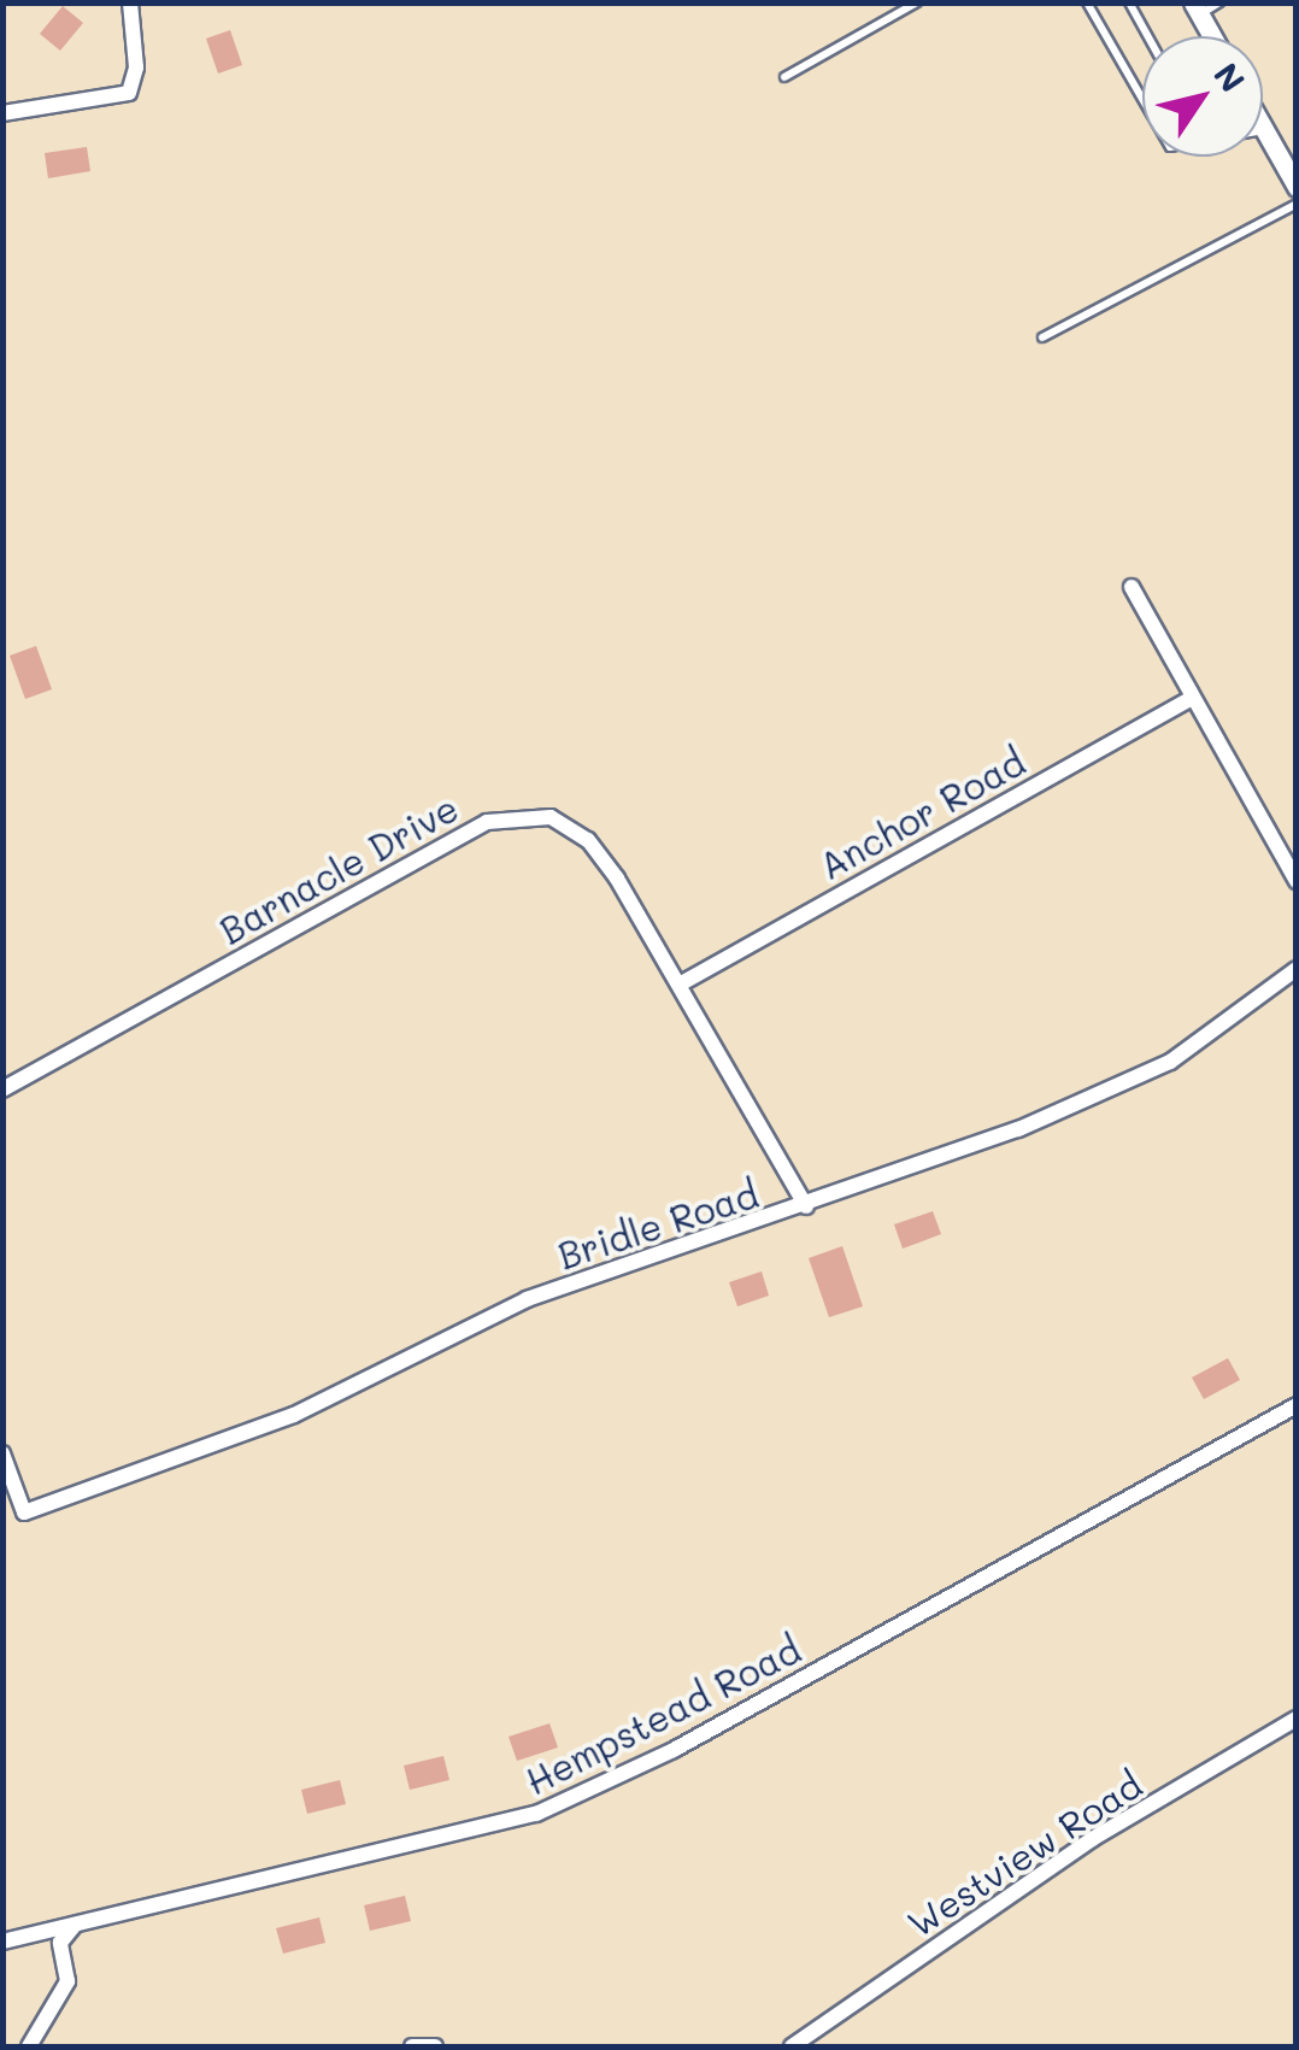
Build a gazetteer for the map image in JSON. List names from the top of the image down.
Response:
{
  "streets": {
    "street": [
      "Anchor Road",
      "Barnacle Drive",
      "Bridle Road",
      "Hempstead Road",
      "Westview Road"
    ]
  },
  "crossings": [
    ["Anchor Road", "Barnacle Drive"],
    ["Barnacle Drive", "Bridle Road"]
  ],
  "north": "top right"
}
